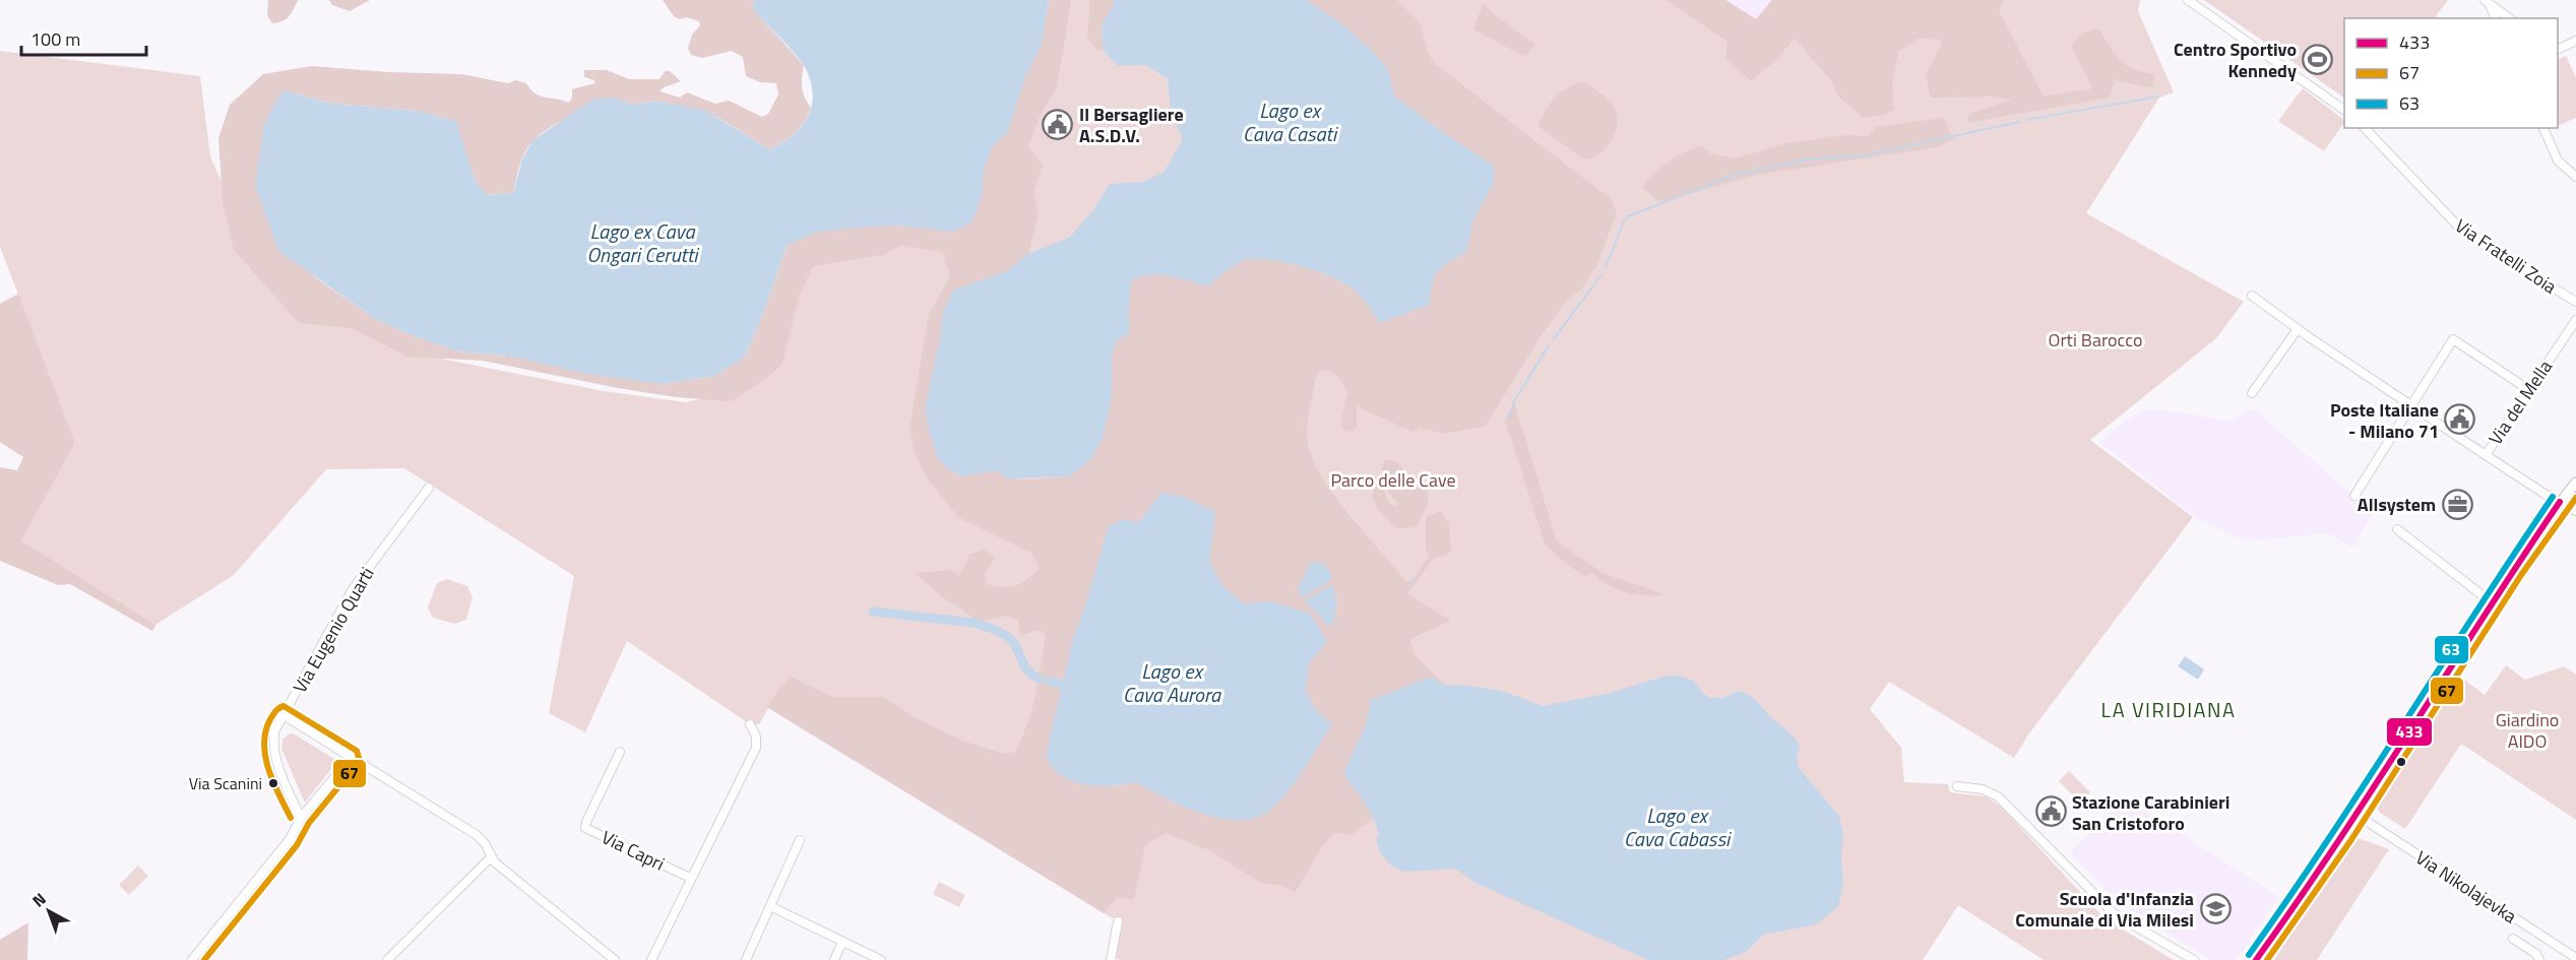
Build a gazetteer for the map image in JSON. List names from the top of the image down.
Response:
{
  "streets": {
    "street": [
      "Via Fratelli Zoia",
      "Via del Mella",
      "Via Eugenio Quarti",
      "Via Capri",
      "Via Nikolajevka"
    ]
  },
  "districts": ["LA VIRIDIANA"],
  "water": [
    "Lago ex Cava Casati",
    "Lago ex Cava Ongari Cerutti",
    "Lago ex Cava Aurora",
    "Lago ex Cava Cabassi"
  ],
  "parks": ["Orti Barocco", "Parco delle Cave", "Giardino AIDO"],
  "places": {
    "sports": ["Centro Sportivo Kennedy"],
    "public building": ["Il Bersagliere A.S.D.V.", "Poste Italiane - Milano 71", "Stazione Carabinieri San Cristoforo"],
    "office": ["Allsystem"],
    "other": ["Via Scanini"],
    "school or university": ["Scuola d'Infanzia Comunale di Via Milesi"]
  },
  "lines": ["transit line 63", "transit line 67", "transit line 433"],
  "legend": ["433", "67", "63"],
  "scale_bar": "100 m",
  "north": "top left"
}
